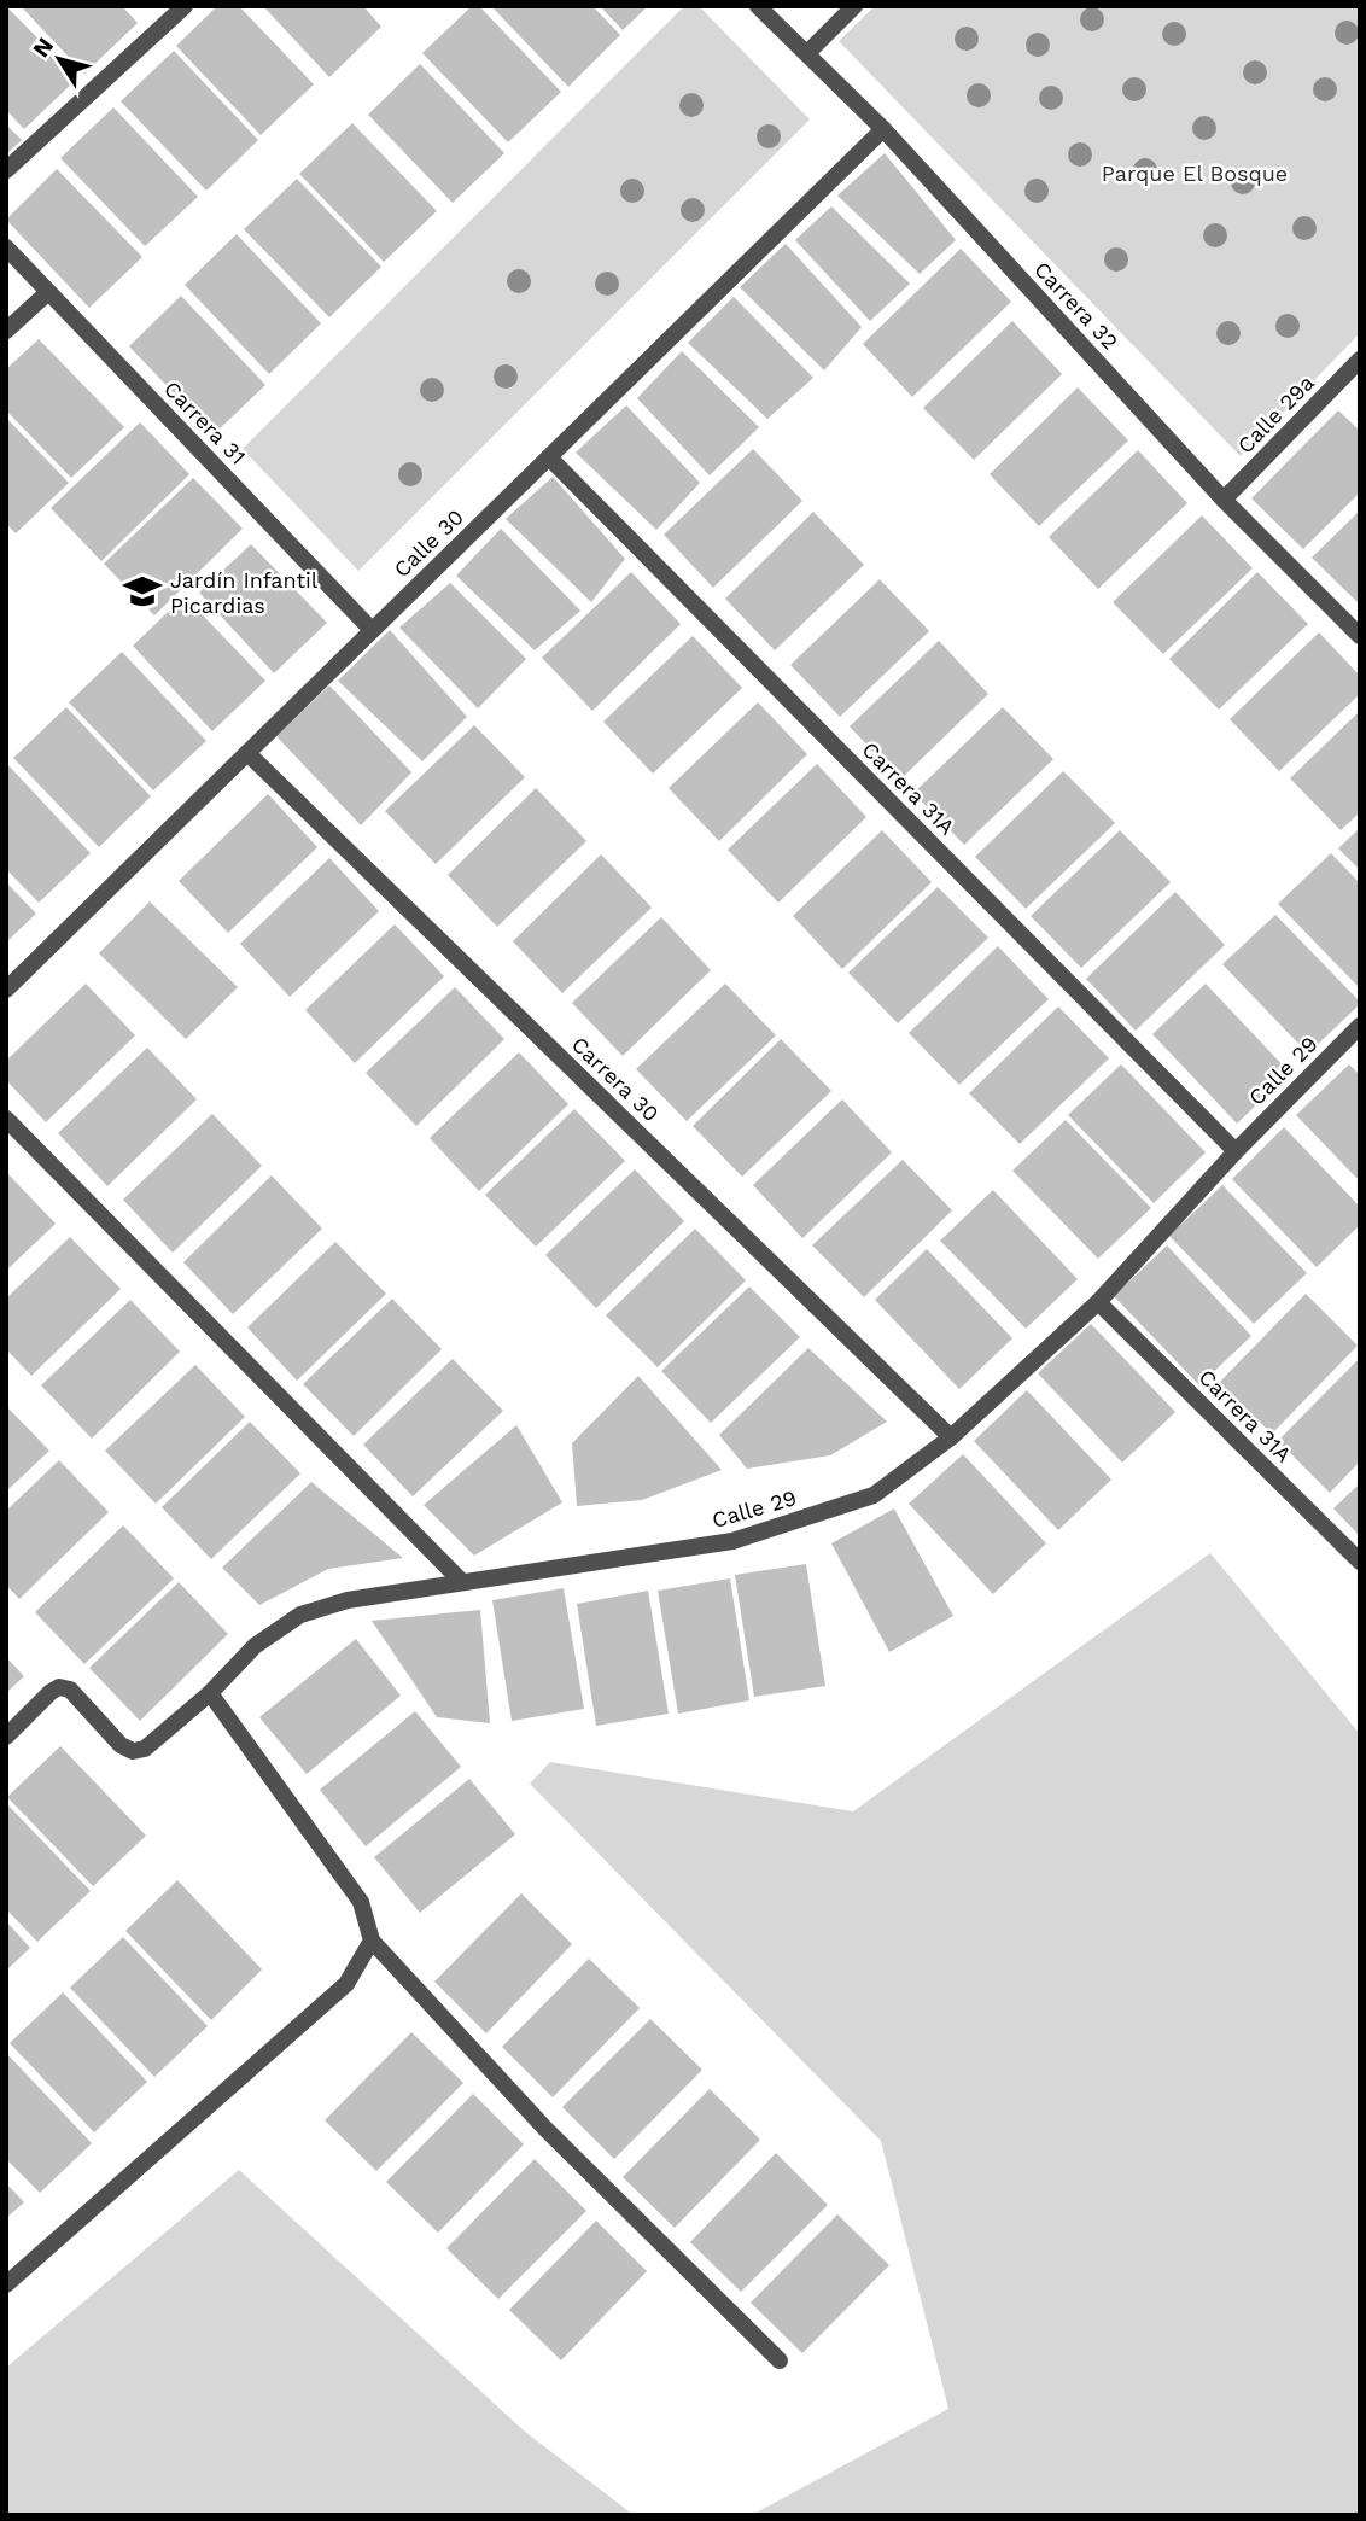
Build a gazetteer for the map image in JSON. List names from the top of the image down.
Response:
{
  "streets": {
    "street": [
      "Carrera 32",
      "Calle 29a",
      "Carrera 31",
      "Calle 30",
      "Carrera 31A",
      "Calle 29",
      "Carrera 30"
    ]
  },
  "crossings": [
    ["Carrera 32", "Calle 29a"],
    ["Carrera 32", "Calle 30"],
    ["Carrera 31", "Calle 30"],
    ["Calle 30", "Carrera 31A"],
    ["Calle 30", "Carrera 30"],
    ["Carrera 31A", "Calle 29"],
    ["Calle 29", "Carrera 30"]
  ],
  "parks": ["Parque El Bosque"],
  "places": {
    "school or university": ["Jardín Infantil Picardias"]
  },
  "north": "top left"
}
